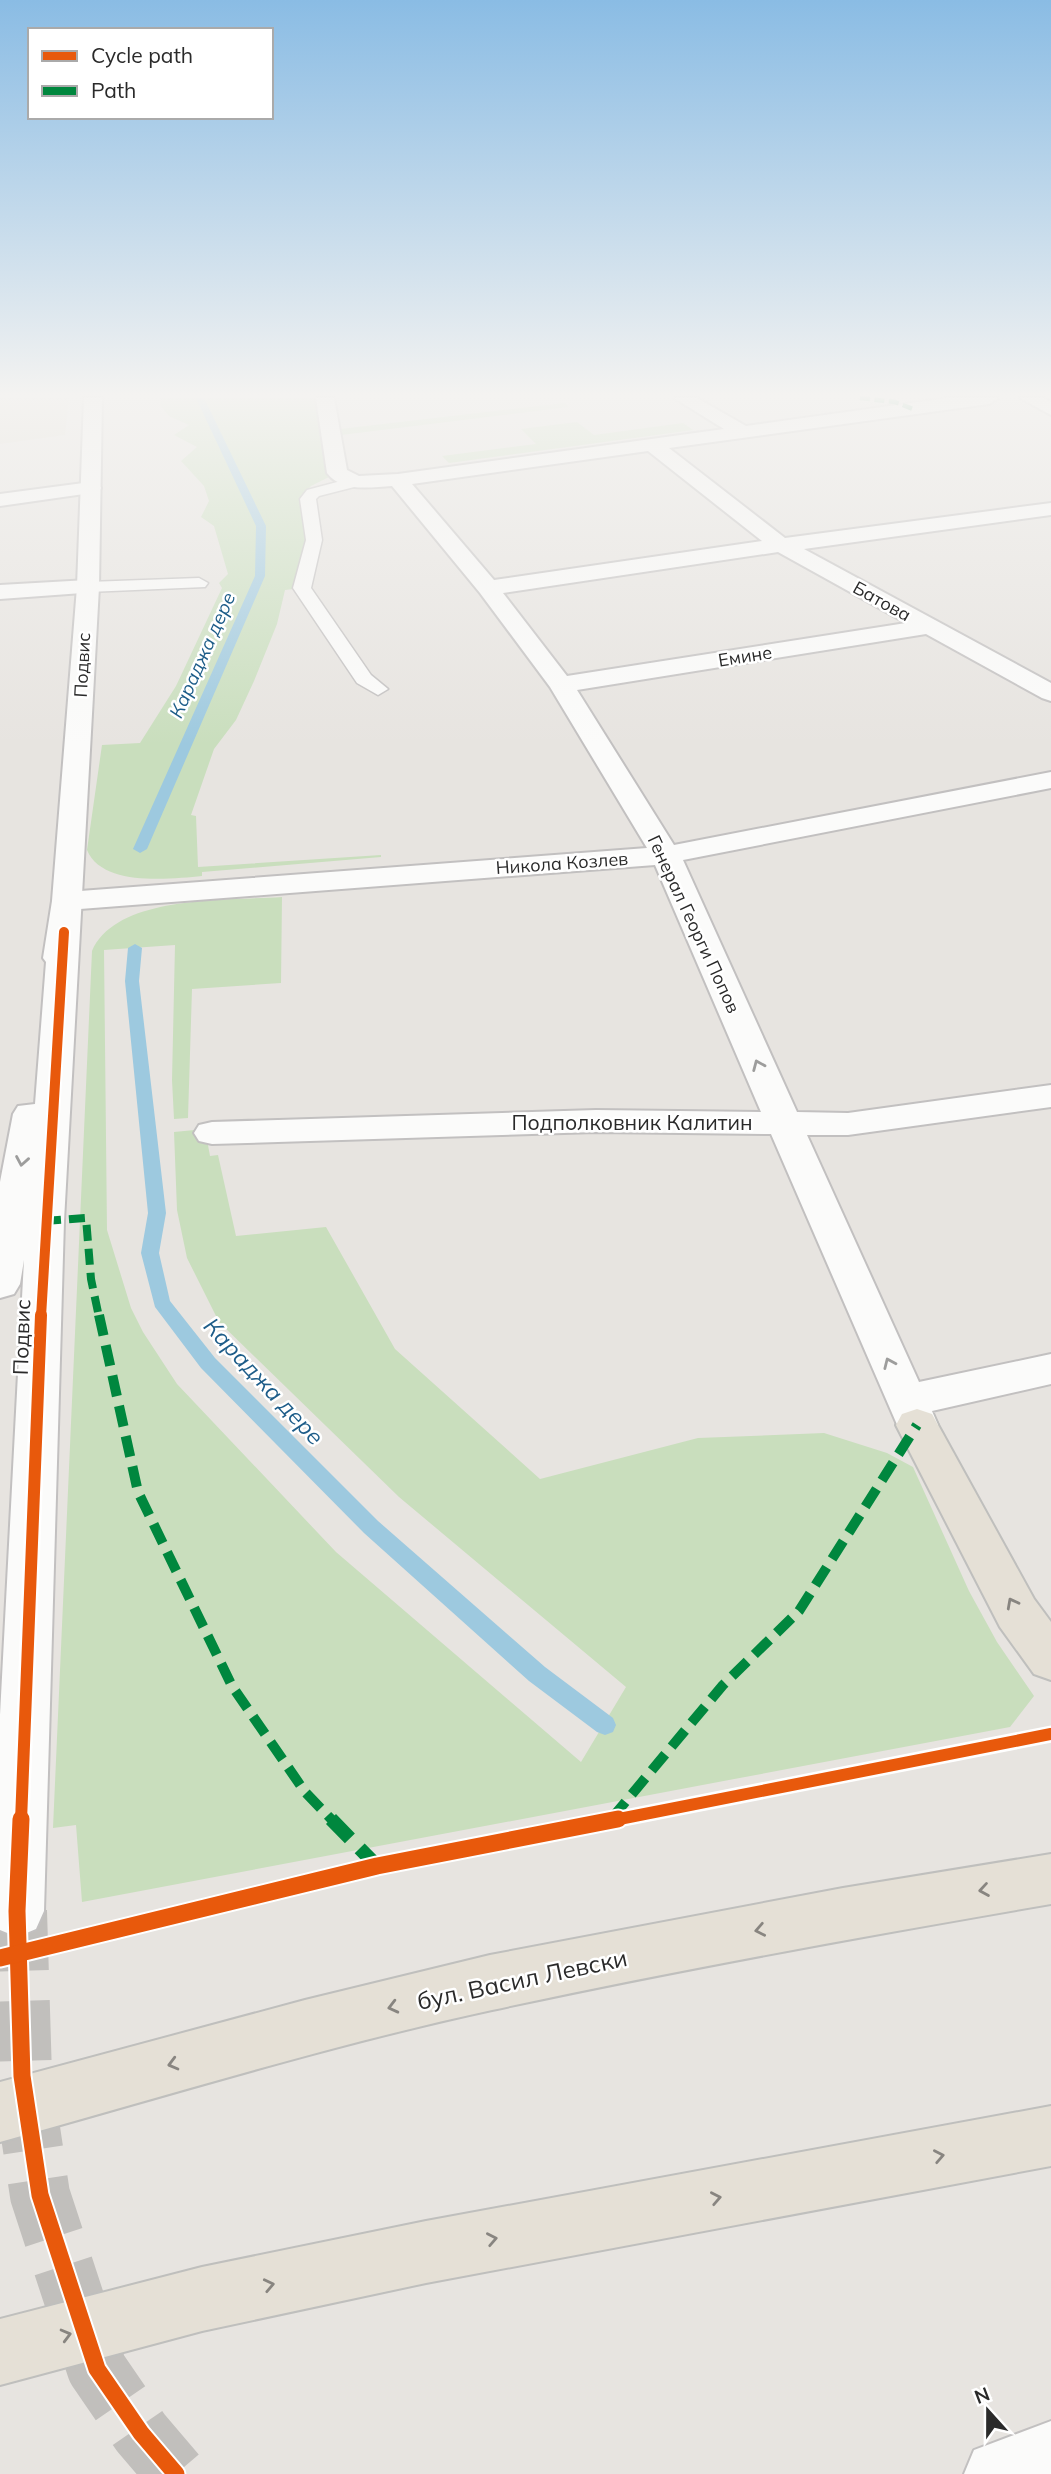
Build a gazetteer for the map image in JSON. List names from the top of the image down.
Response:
{
  "streets": {
    "highway": ["бул. Васил Левски"],
    "street": [
      "Батова",
      "Емине",
      "Подвис",
      "Никола Козлев",
      "Генерал Георги Попов",
      "Подполковник Калитин"
    ]
  },
  "crossings": [
    ["Батова", "Емине"],
    ["Емине", "Генерал Георги Попов"],
    ["Подвис", "Никола Козлев"],
    ["Никола Козлев", "Генерал Георги Попов"],
    ["Генерал Георги Попов", "Подполковник Калитин"]
  ],
  "one_way": ["Генерал Георги Попов"],
  "water": ["Караджа дере"],
  "legend": ["Cycle path", "Path"],
  "north": "top"
}
